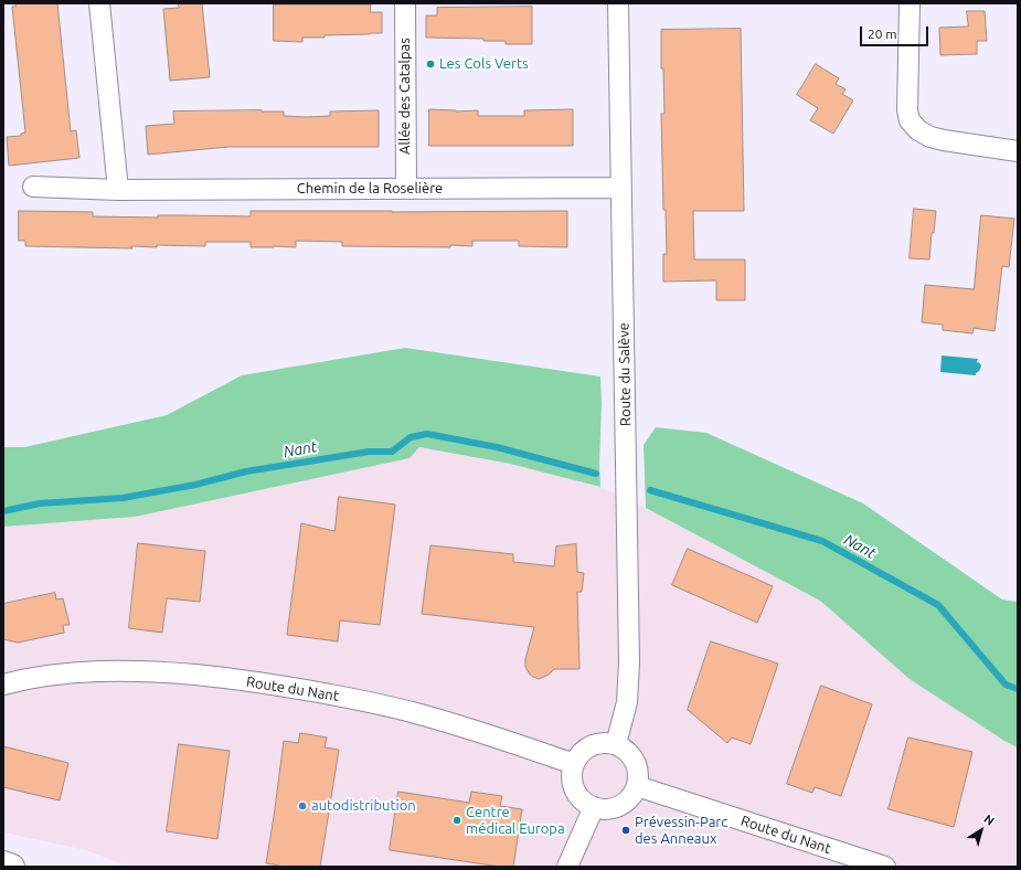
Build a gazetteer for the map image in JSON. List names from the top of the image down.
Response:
{
  "streets": {
    "street": [
      "Allée des Catalpas",
      "Chemin de la Roselière",
      "Route du Salève",
      "Route du Nant"
    ]
  },
  "crossings": [
    ["Allée des Catalpas", "Chemin de la Roselière"],
    ["Chemin de la Roselière", "Route du Salève"],
    ["Route du Salève", "Route du Nant"]
  ],
  "water": ["Nant"],
  "places": [
    "Les Cols Verts",
    "autodistribution",
    "Centre médical Europa",
    "Prévessin-Parc des Anneaux"
  ],
  "scale_bar": "20 m",
  "north": "top right"
}
